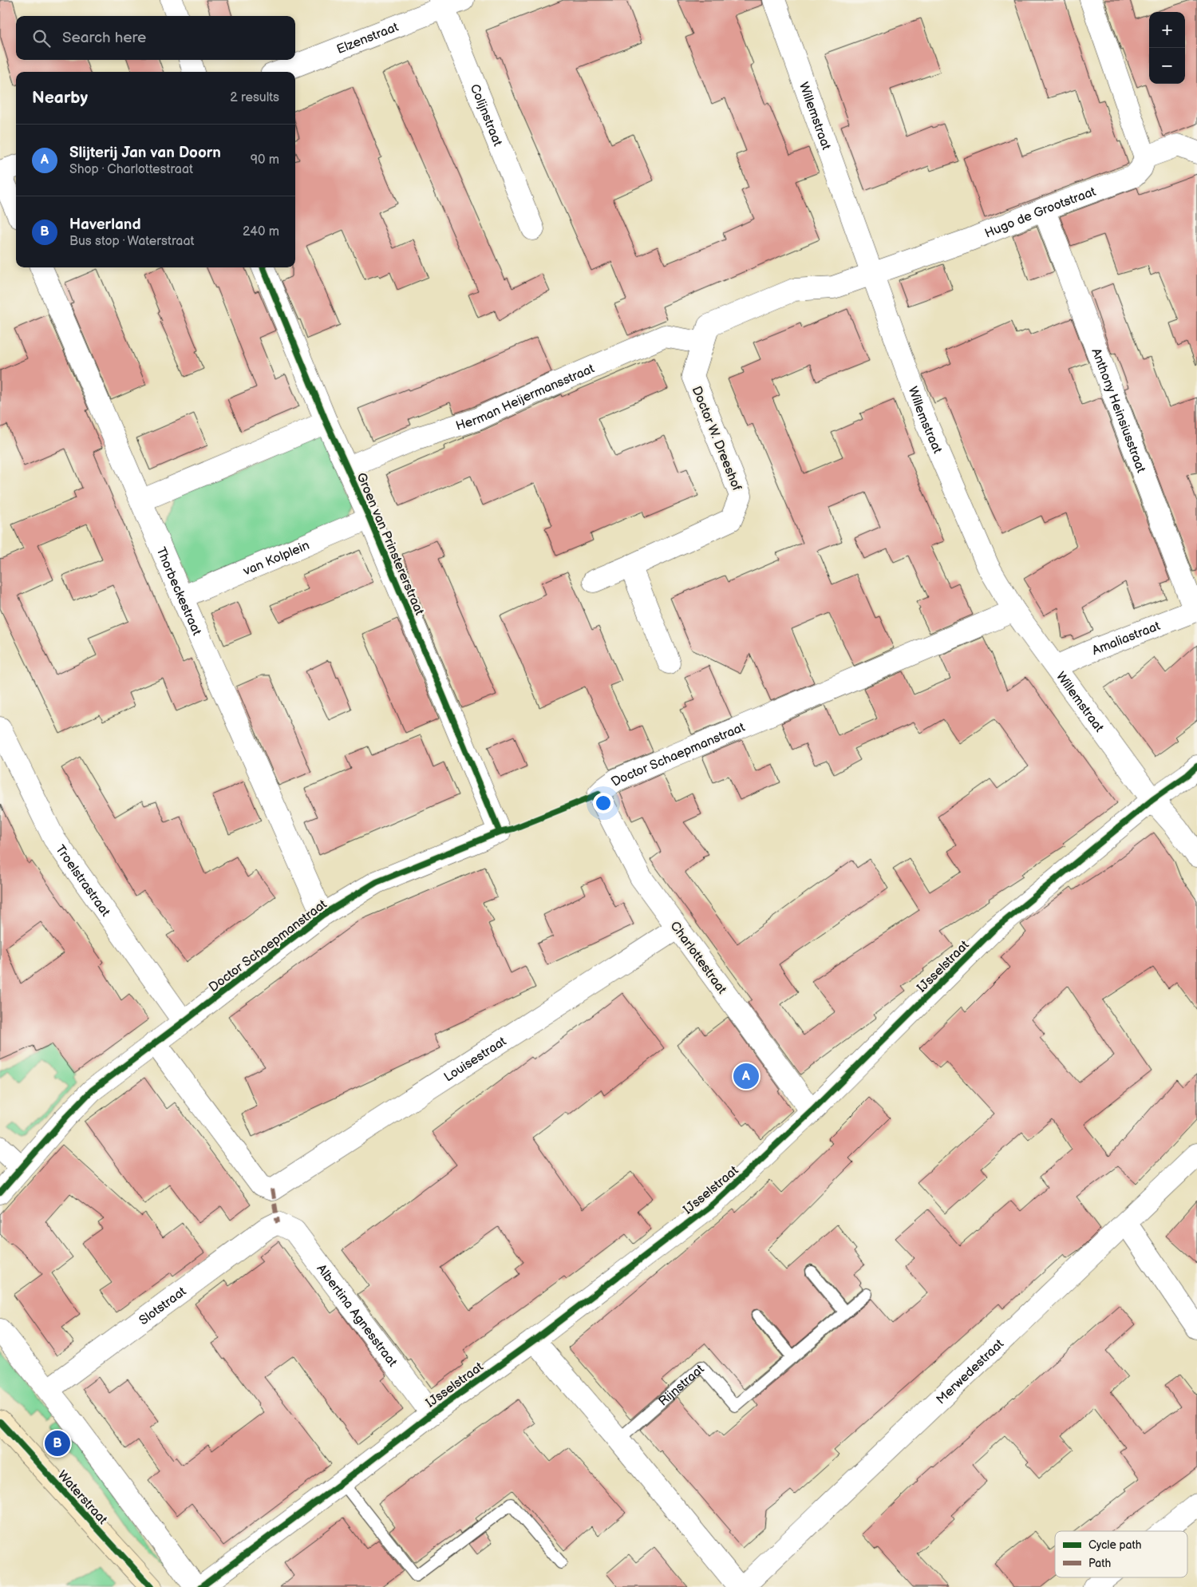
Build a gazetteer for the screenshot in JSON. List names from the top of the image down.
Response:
{
  "streets": {
    "street": [
      "Elzenstraat",
      "Colijnstraat",
      "Willemstraat",
      "Hugo de Grootstraat",
      "Herman Heijermansstraat",
      "Anthony Heinsiusstraat",
      "Doctor W. Dreeshof",
      "Groen van Prinstererstraat",
      "van Kolplein",
      "Thorbeckestraat",
      "Amaliastraat",
      "Doctor Schaepmanstraat",
      "Troelstrastraat",
      "Charlottestraat",
      "IJsselstraat",
      "Louisestraat",
      "Slotstraat",
      "Albertina Agnesstraat",
      "Merwedestraat",
      "Waterstraat"
    ],
    "lane": ["Rijnstraat"]
  },
  "crossings": [
    ["Elzenstraat", "Colijnstraat"],
    ["Willemstraat", "Hugo de Grootstraat"],
    ["Willemstraat", "Doctor W. Dreeshof"],
    ["Willemstraat", "Amaliastraat"],
    ["Willemstraat", "Doctor Schaepmanstraat"],
    ["Willemstraat", "IJsselstraat"],
    ["Hugo de Grootstraat", "Anthony Heinsiusstraat"],
    ["Hugo de Grootstraat", "Doctor W. Dreeshof"],
    ["Herman Heijermansstraat", "Doctor W. Dreeshof"],
    ["Herman Heijermansstraat", "Groen van Prinstererstraat"],
    ["Anthony Heinsiusstraat", "Amaliastraat"],
    ["Groen van Prinstererstraat", "van Kolplein"],
    ["Groen van Prinstererstraat", "Doctor Schaepmanstraat"],
    ["van Kolplein", "Thorbeckestraat"],
    ["Thorbeckestraat", "Doctor Schaepmanstraat"],
    ["Doctor Schaepmanstraat", "Troelstrastraat"],
    ["Doctor Schaepmanstraat", "Charlottestraat"],
    ["Doctor Schaepmanstraat", "Louisestraat"],
    ["Charlottestraat", "IJsselstraat"],
    ["Charlottestraat", "Louisestraat"],
    ["IJsselstraat", "Albertina Agnesstraat"],
    ["Slotstraat", "Albertina Agnesstraat"]
  ],
  "legend": ["Cycle path", "Path"],
  "page": {
    "map_buttons": ["+", "−"],
    "search": "Search here",
    "heading": ["Nearby", "2 results"],
    "list": [
      {
        "mark": "A",
        "name": "Slijterij Jan van Doorn",
        "note": "Shop · Charlottestraat",
        "value": "90 m"
      },
      {
        "mark": "B",
        "name": "Haverland",
        "note": "Bus stop · Waterstraat",
        "value": "240 m"
      }
    ],
    "pins": ["A", "B"]
  }
}
